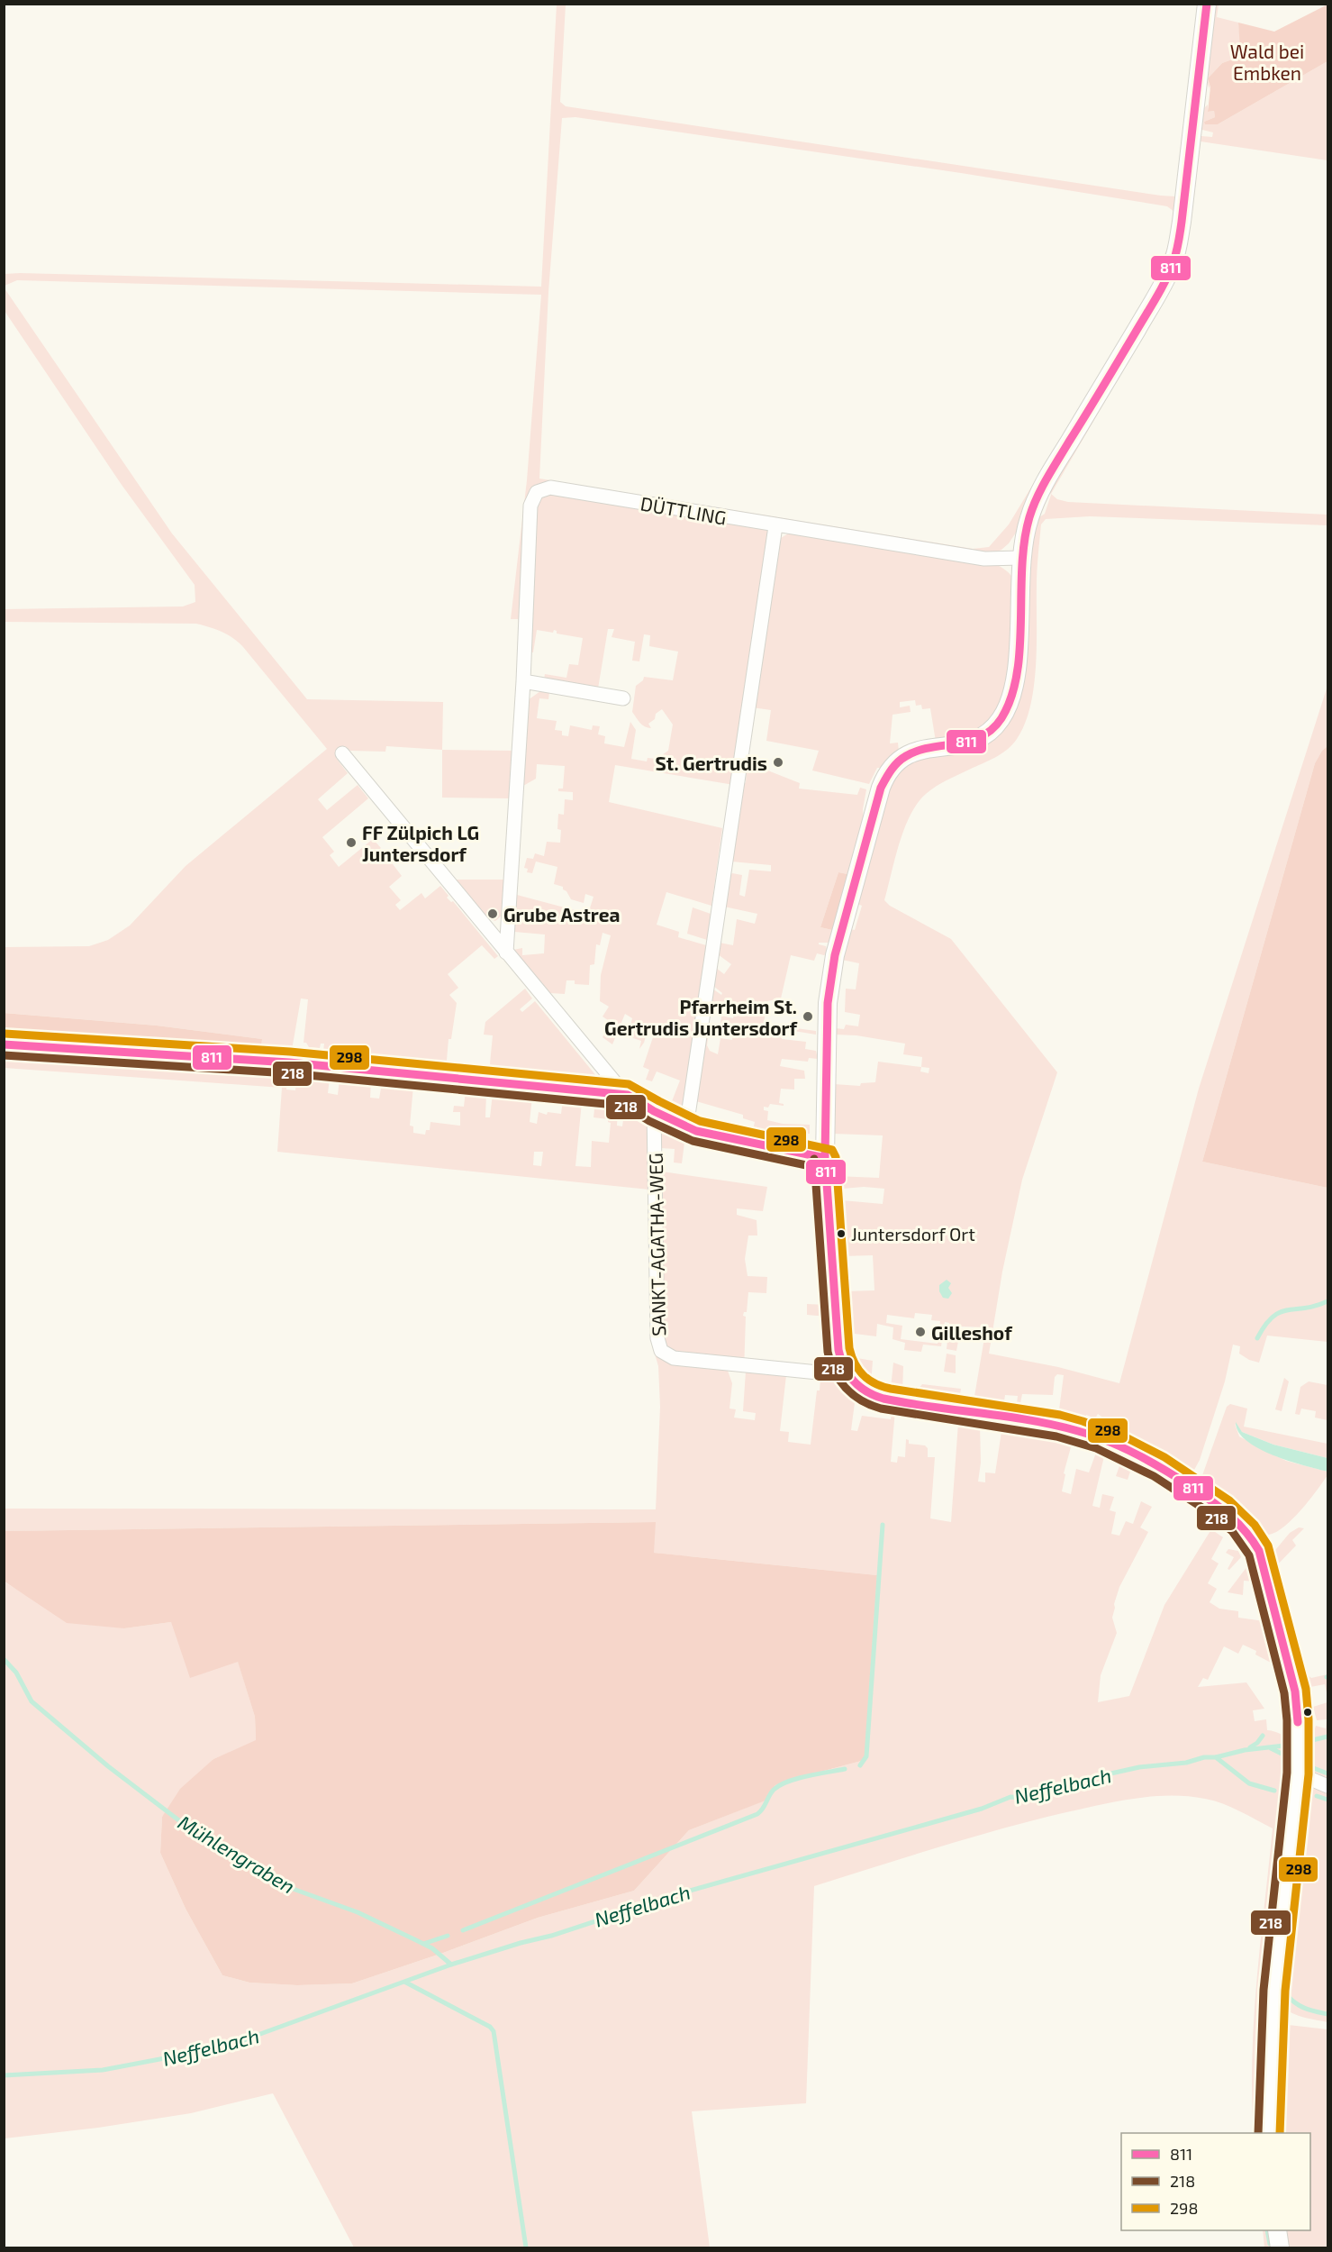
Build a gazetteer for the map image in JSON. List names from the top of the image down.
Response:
{
  "streets": {
    "street": ["DÜTTLING", "SANKT-AGATHA-WEG"]
  },
  "water": ["Neffelbach", "Mühlengraben"],
  "parks": ["Wald bei Embken"],
  "places": [
    "St. Gertrudis",
    "FF Zülpich LG Juntersdorf",
    "Grube Astrea",
    "Pfarrheim St. Gertrudis Juntersdorf",
    "Juntersdorf Ort",
    "Gilleshof"
  ],
  "lines": ["transit line 811", "transit line 298", "transit line 218"],
  "legend": ["811", "218", "298"]
}
